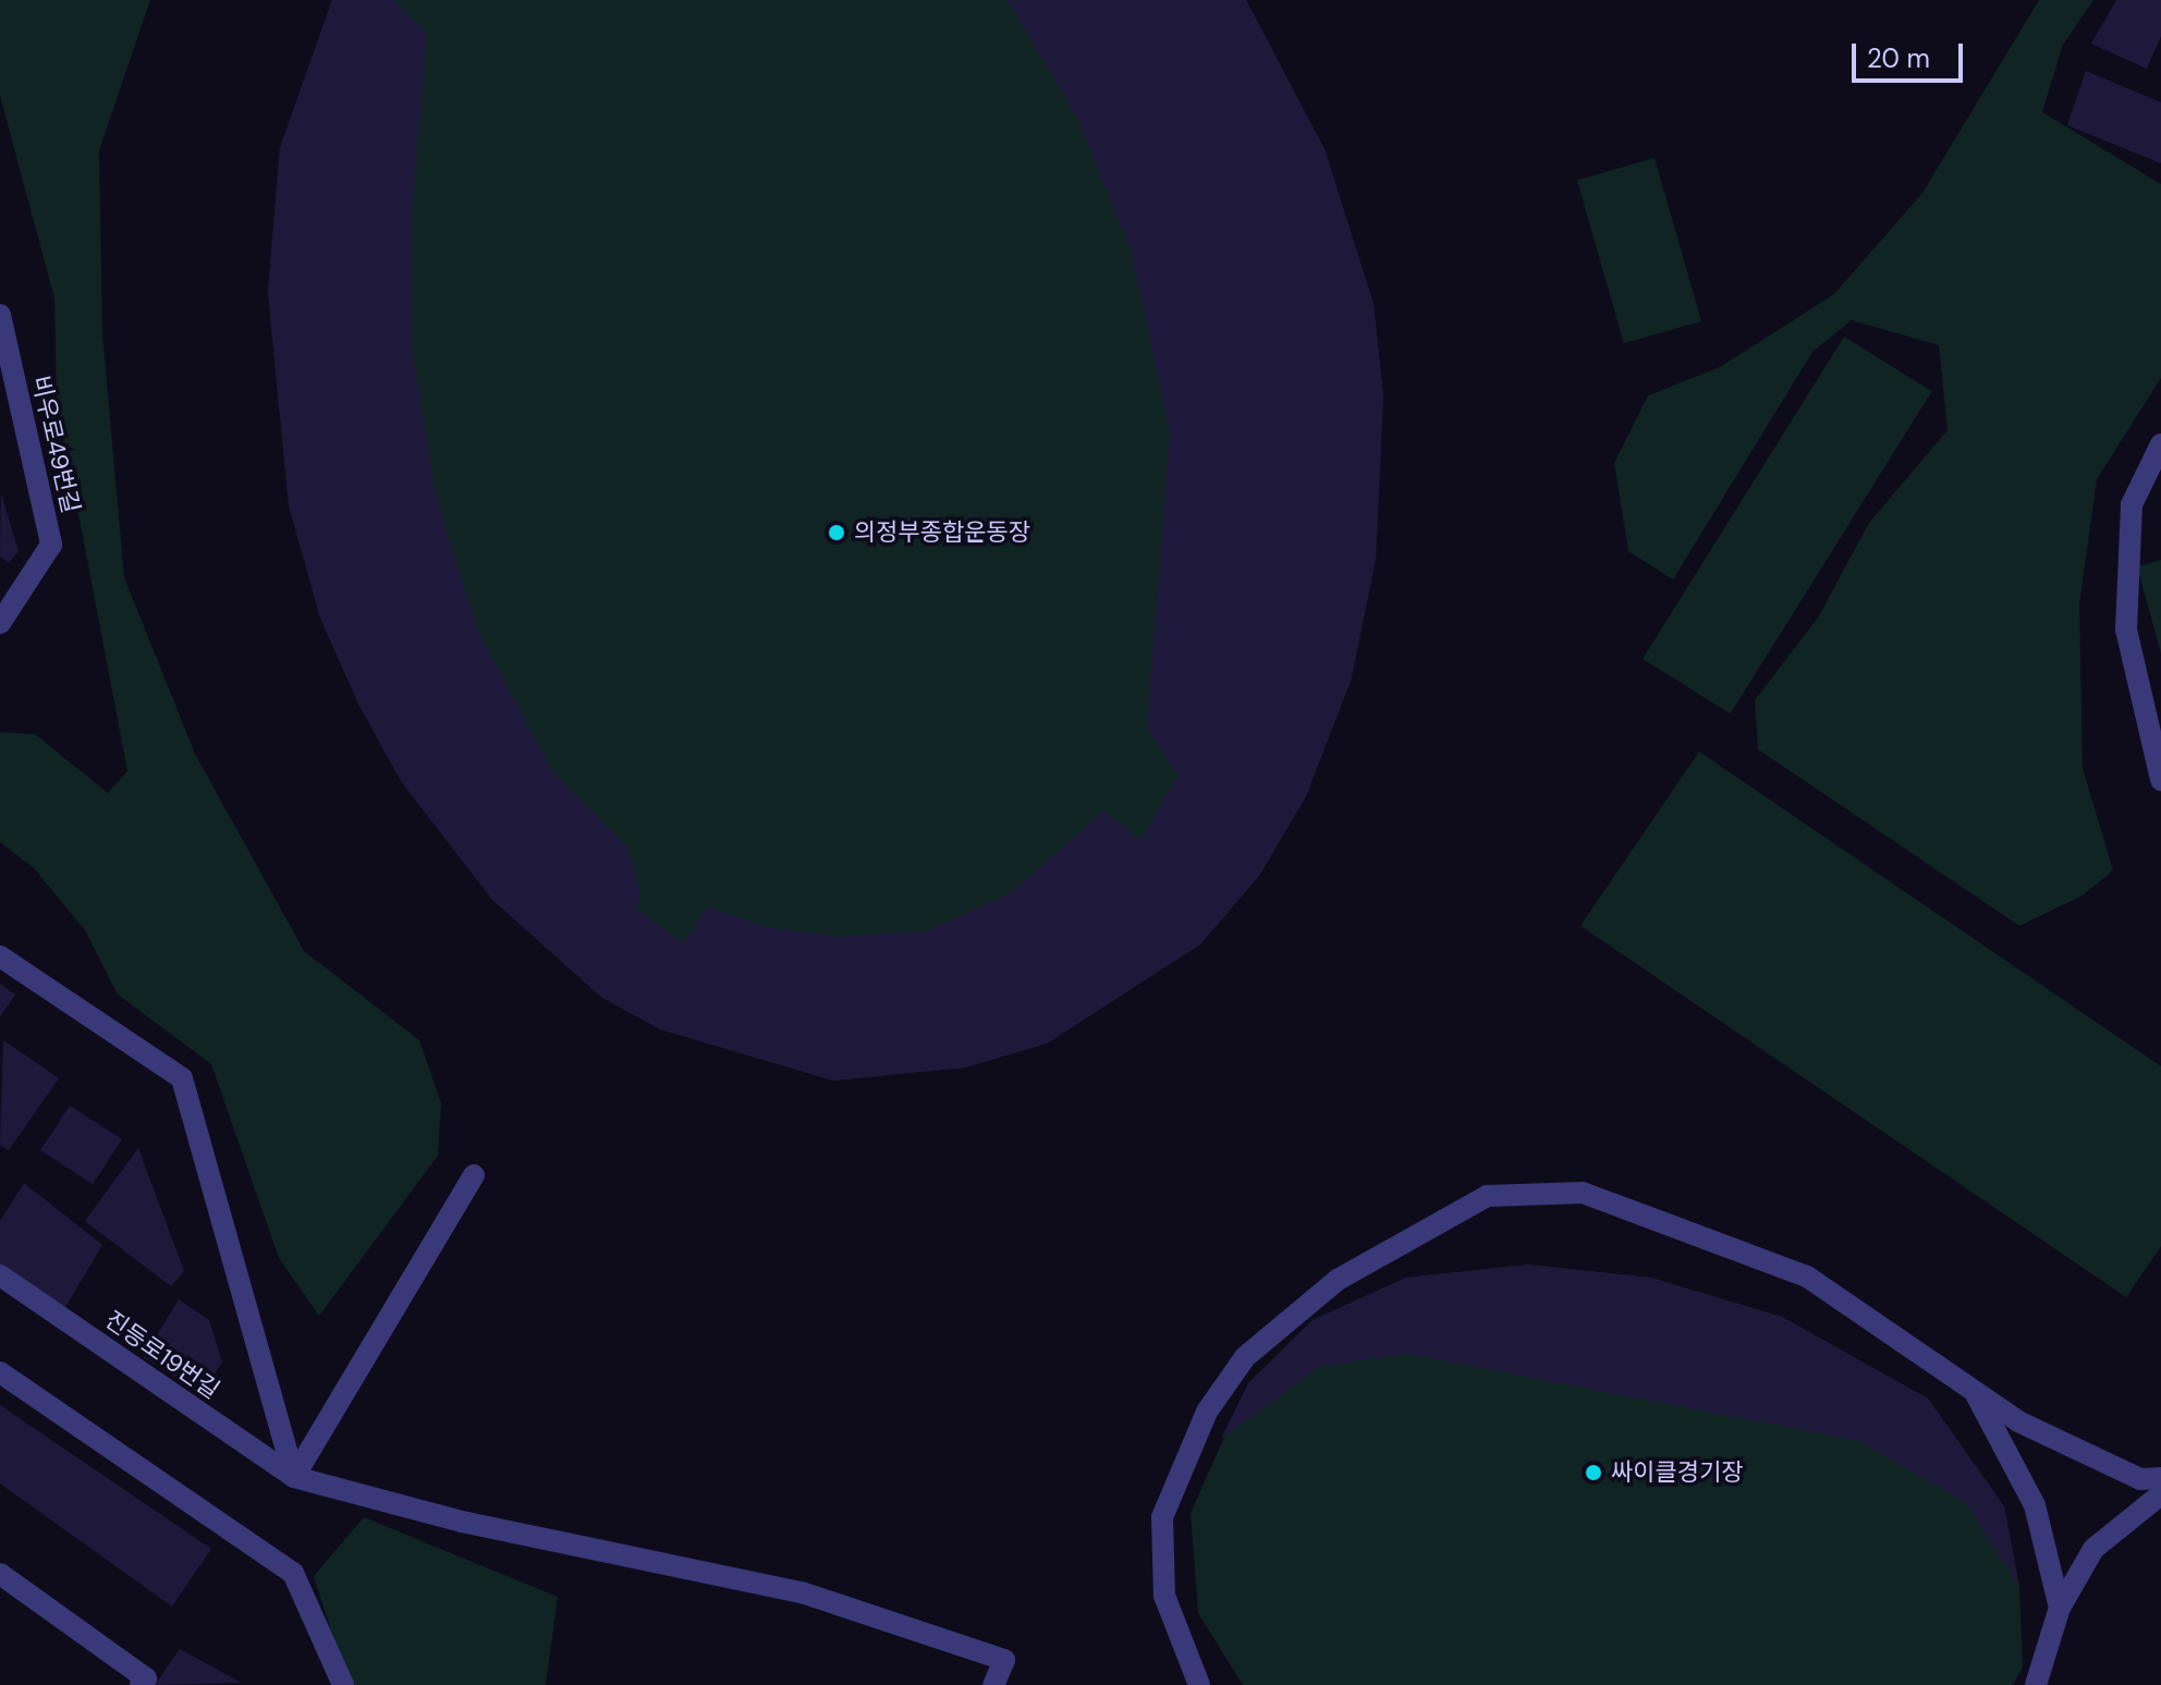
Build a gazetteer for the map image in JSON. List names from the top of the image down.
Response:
{
  "streets": {
    "street": ["비우로49번길", "진등로19번길"]
  },
  "places": ["의정부종합운동장", "싸이클경기장"],
  "scale_bar": "20 m"
}
